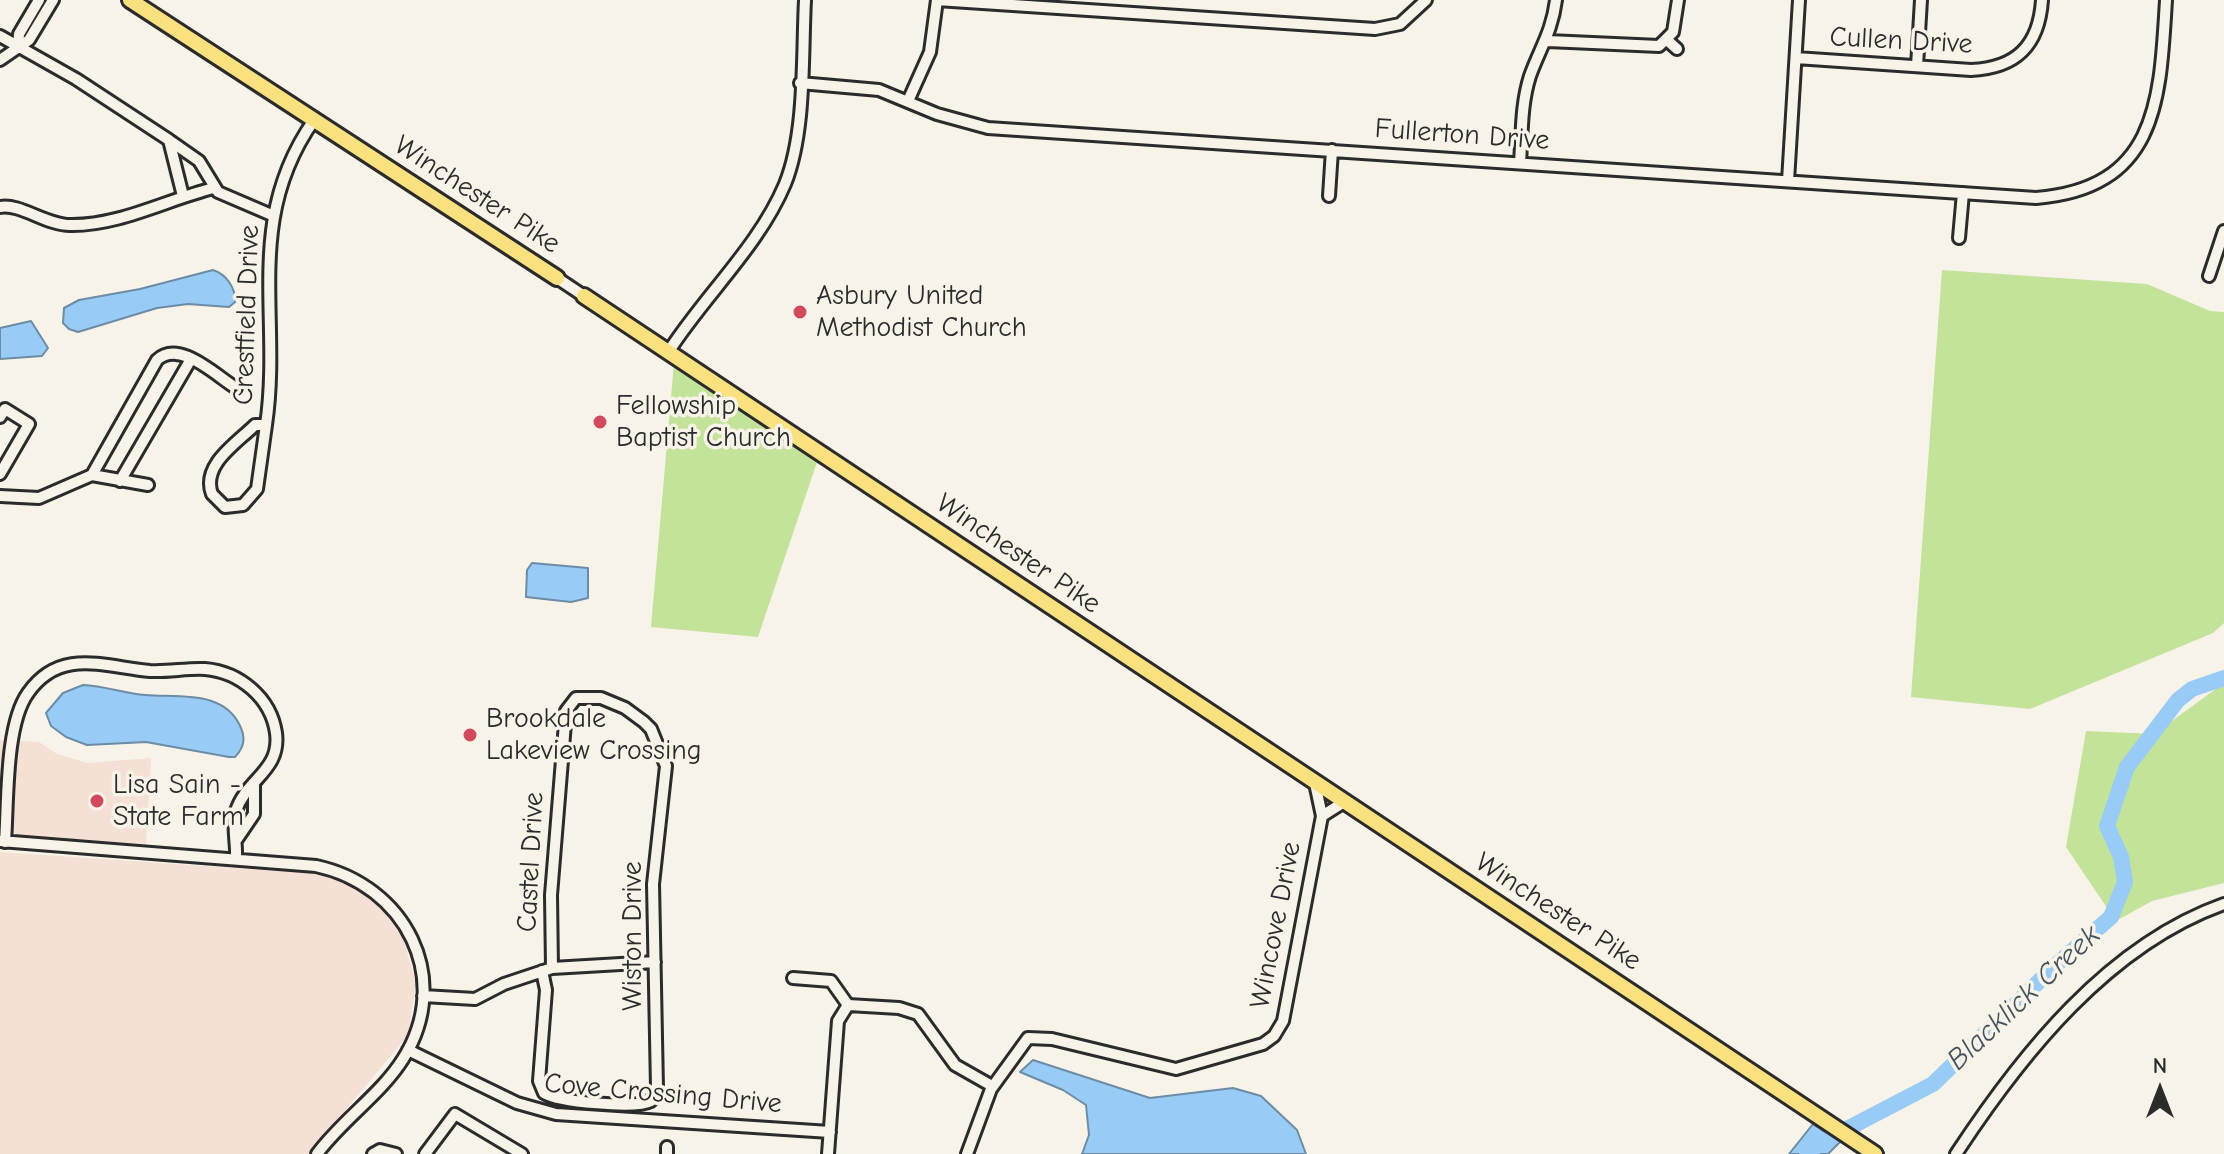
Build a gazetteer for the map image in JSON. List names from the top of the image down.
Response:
{
  "streets": {
    "main road": ["Winchester Pike"],
    "street": [
      "Cullen Drive",
      "Fullerton Drive",
      "Crestfield Drive",
      "Castel Drive",
      "Wincove Drive",
      "Wiston Drive",
      "Cove Crossing Drive"
    ]
  },
  "crossings": [
    ["Winchester Pike", "Crestfield Drive"],
    ["Winchester Pike", "Wincove Drive"],
    ["Castel Drive", "Wiston Drive"]
  ],
  "water": ["Blacklick Creek"],
  "places": [
    "Asbury United Methodist Church",
    "Fellowship Baptist Church",
    "Brookdale Lakeview Crossing",
    "Lisa Sain - State Farm"
  ],
  "north": "top"
}
